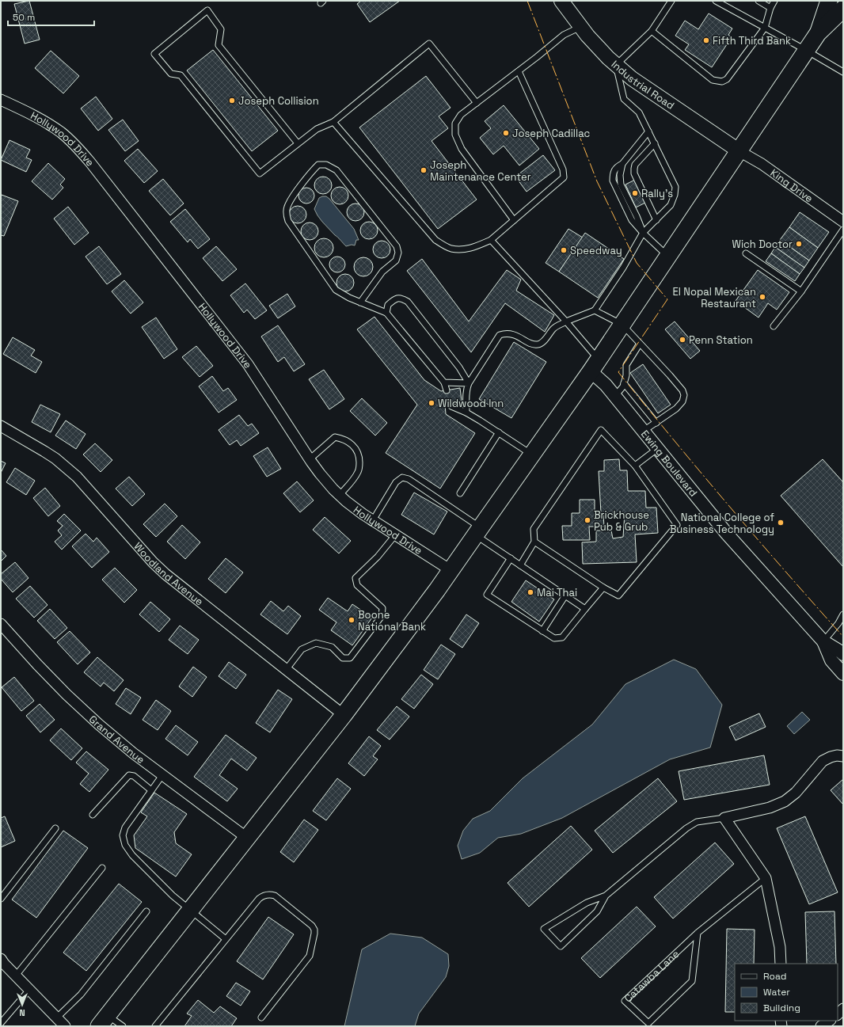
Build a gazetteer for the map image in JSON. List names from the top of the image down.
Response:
{
  "streets": {
    "main road": ["Industrial Road"],
    "street": [
      "Hollywood Drive",
      "King Drive",
      "Ewing Boulevard",
      "Woodland Avenue",
      "Grand Avenue"
    ],
    "lane": ["Catawba Lane"]
  },
  "crossings": [
    ["Industrial Road", "King Drive"]
  ],
  "places": [
    "Fifth Third Bank",
    "Joseph Collision",
    "Joseph Cadillac",
    "Joseph Maintenance Center",
    "Rally's",
    "Wich Doctor",
    "Speedway",
    "El Nopal Mexican Restaurant",
    "Penn Station",
    "Wildwood Inn",
    "Brickhouse Pub & Grub",
    "National College of Business Technology",
    "Mai Thai",
    "Boone National Bank"
  ],
  "legend": ["Road", "Water", "Building"],
  "scale_bar": "50 m",
  "north": "bottom"
}
